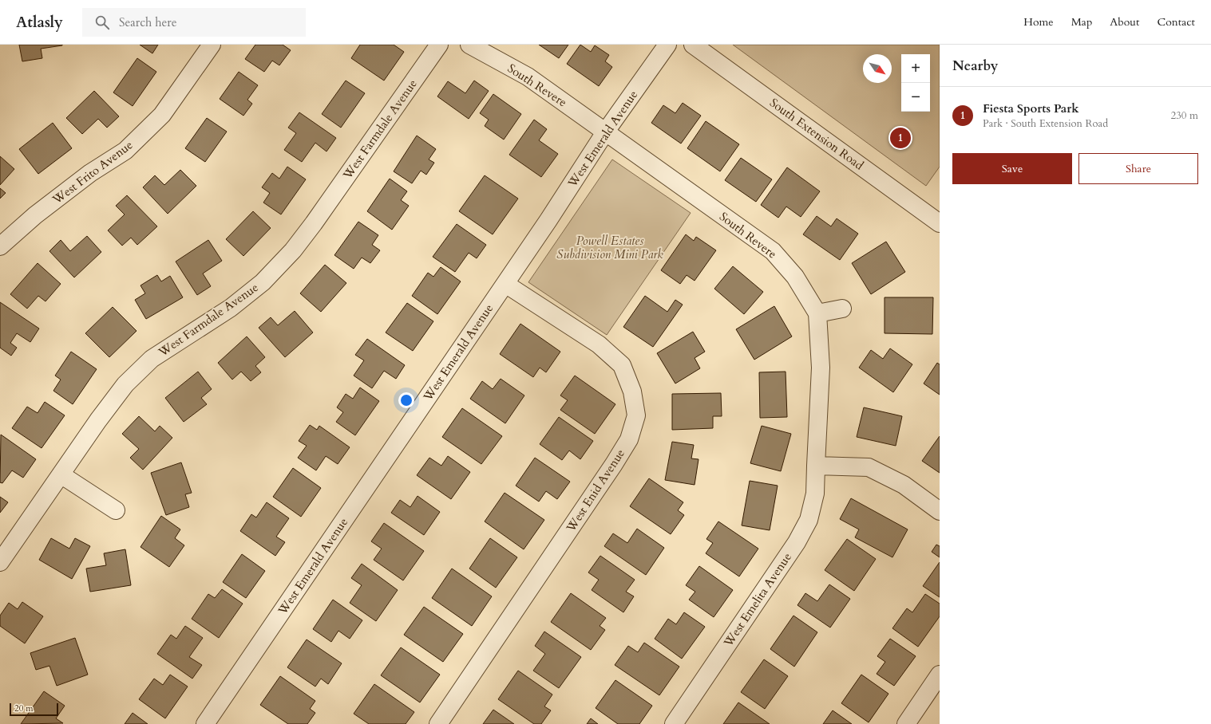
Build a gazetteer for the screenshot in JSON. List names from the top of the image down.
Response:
{
  "streets": {
    "street": [
      "South Revere",
      "West Farmdale Avenue",
      "South Extension Road",
      "West Emerald Avenue",
      "West Frito Avenue",
      "West Enid Avenue",
      "West Emelita Avenue"
    ]
  },
  "crossings": [
    ["South Revere", "West Emerald Avenue"],
    ["South Revere", "West Emelita Avenue"],
    ["West Emerald Avenue", "West Enid Avenue"]
  ],
  "parks": ["Powell Estates Subdivision Mini Park"],
  "scale_bar": "20 m",
  "north": "bottom right",
  "page": {
    "header": "Atlasly",
    "search": "Search here",
    "nav": [
      "Home",
      "Map",
      "About",
      "Contact"
    ],
    "heading": "Nearby",
    "map_buttons": ["+", "−"],
    "list": [
      {
        "mark": "1",
        "name": "Fiesta Sports Park",
        "note": "Park · South Extension Road",
        "value": "230 m"
      }
    ],
    "pins": "1",
    "buttons": ["Save", "Share"],
    "scale": "20 m"
  }
}
